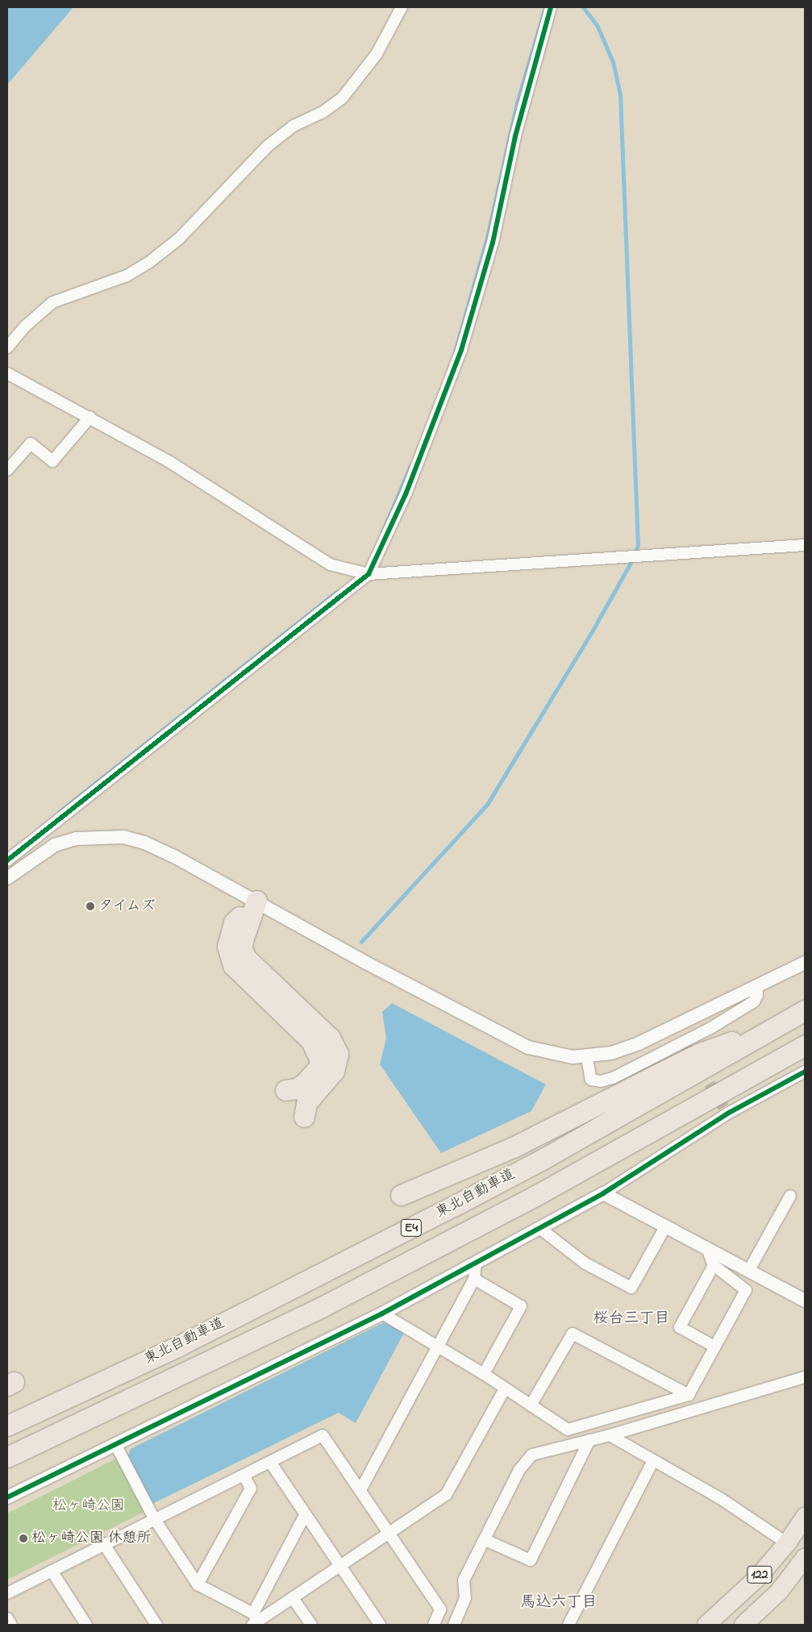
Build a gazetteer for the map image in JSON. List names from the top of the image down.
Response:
{
  "streets": {
    "highway": ["東北自動車道", "E4", "122"]
  },
  "districts": ["桜台三丁目", "馬込六丁目"],
  "parks": ["松ヶ崎公園"],
  "places": ["タイムズ", "松ヶ崎公園 休憩所"]
}
